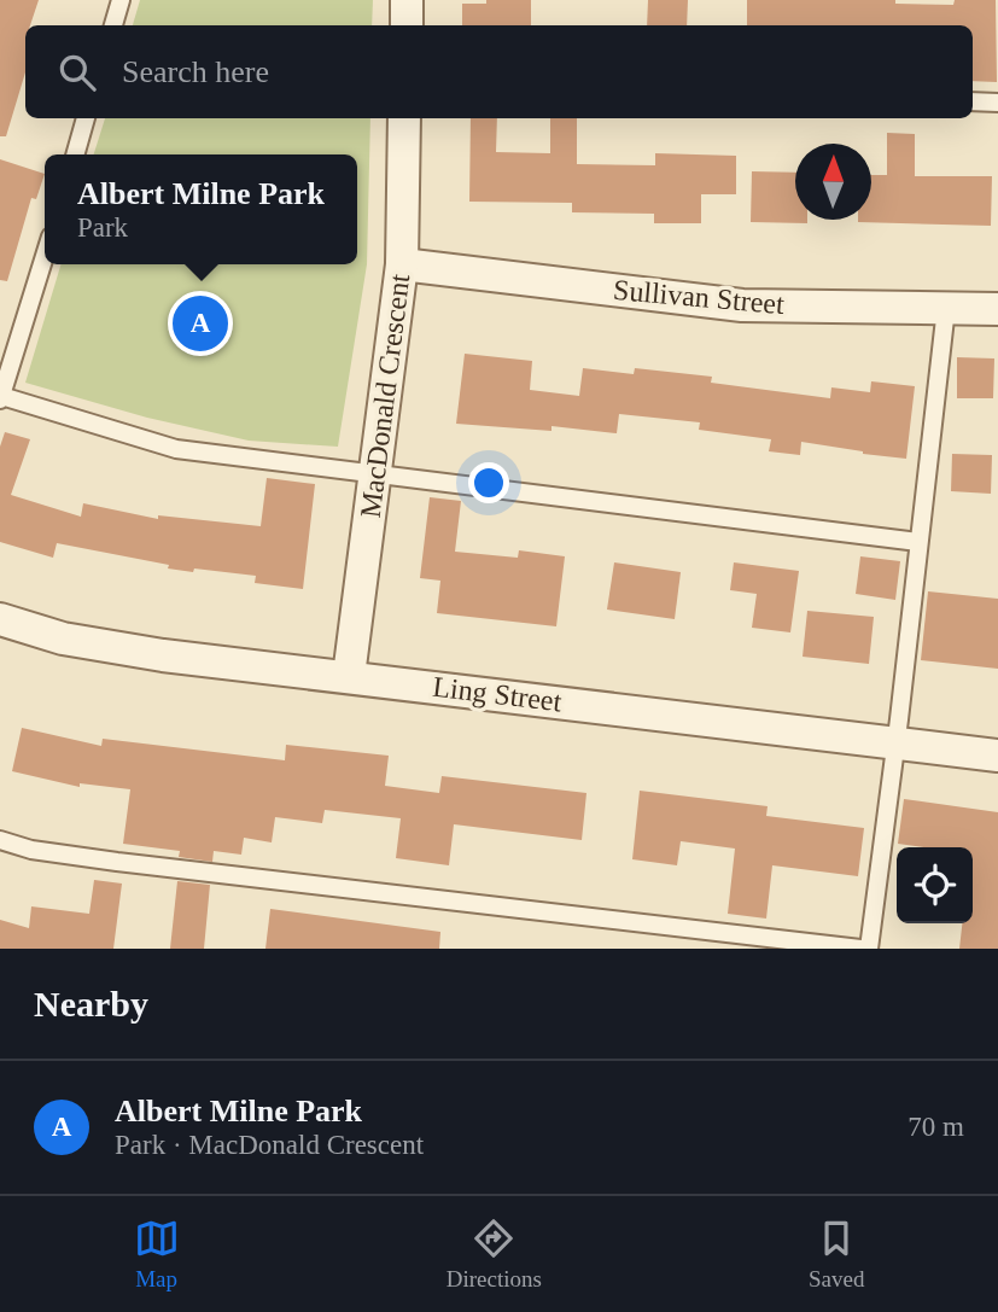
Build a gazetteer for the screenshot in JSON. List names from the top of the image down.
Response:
{
  "streets": {
    "street": ["Sullivan Street", "MacDonald Crescent", "Ling Street"]
  },
  "crossings": [
    ["Sullivan Street", "MacDonald Crescent"],
    ["MacDonald Crescent", "Ling Street"]
  ],
  "north": "top",
  "page": {
    "search": "Search here",
    "popup": ["Albert Milne Park", "Park"],
    "pins": "A",
    "heading": "Nearby",
    "list": [
      {
        "mark": "A",
        "name": "Albert Milne Park",
        "note": "Park · MacDonald Crescent",
        "value": "70 m"
      }
    ],
    "nav": ["Map", "Directions", "Saved"]
  }
}
